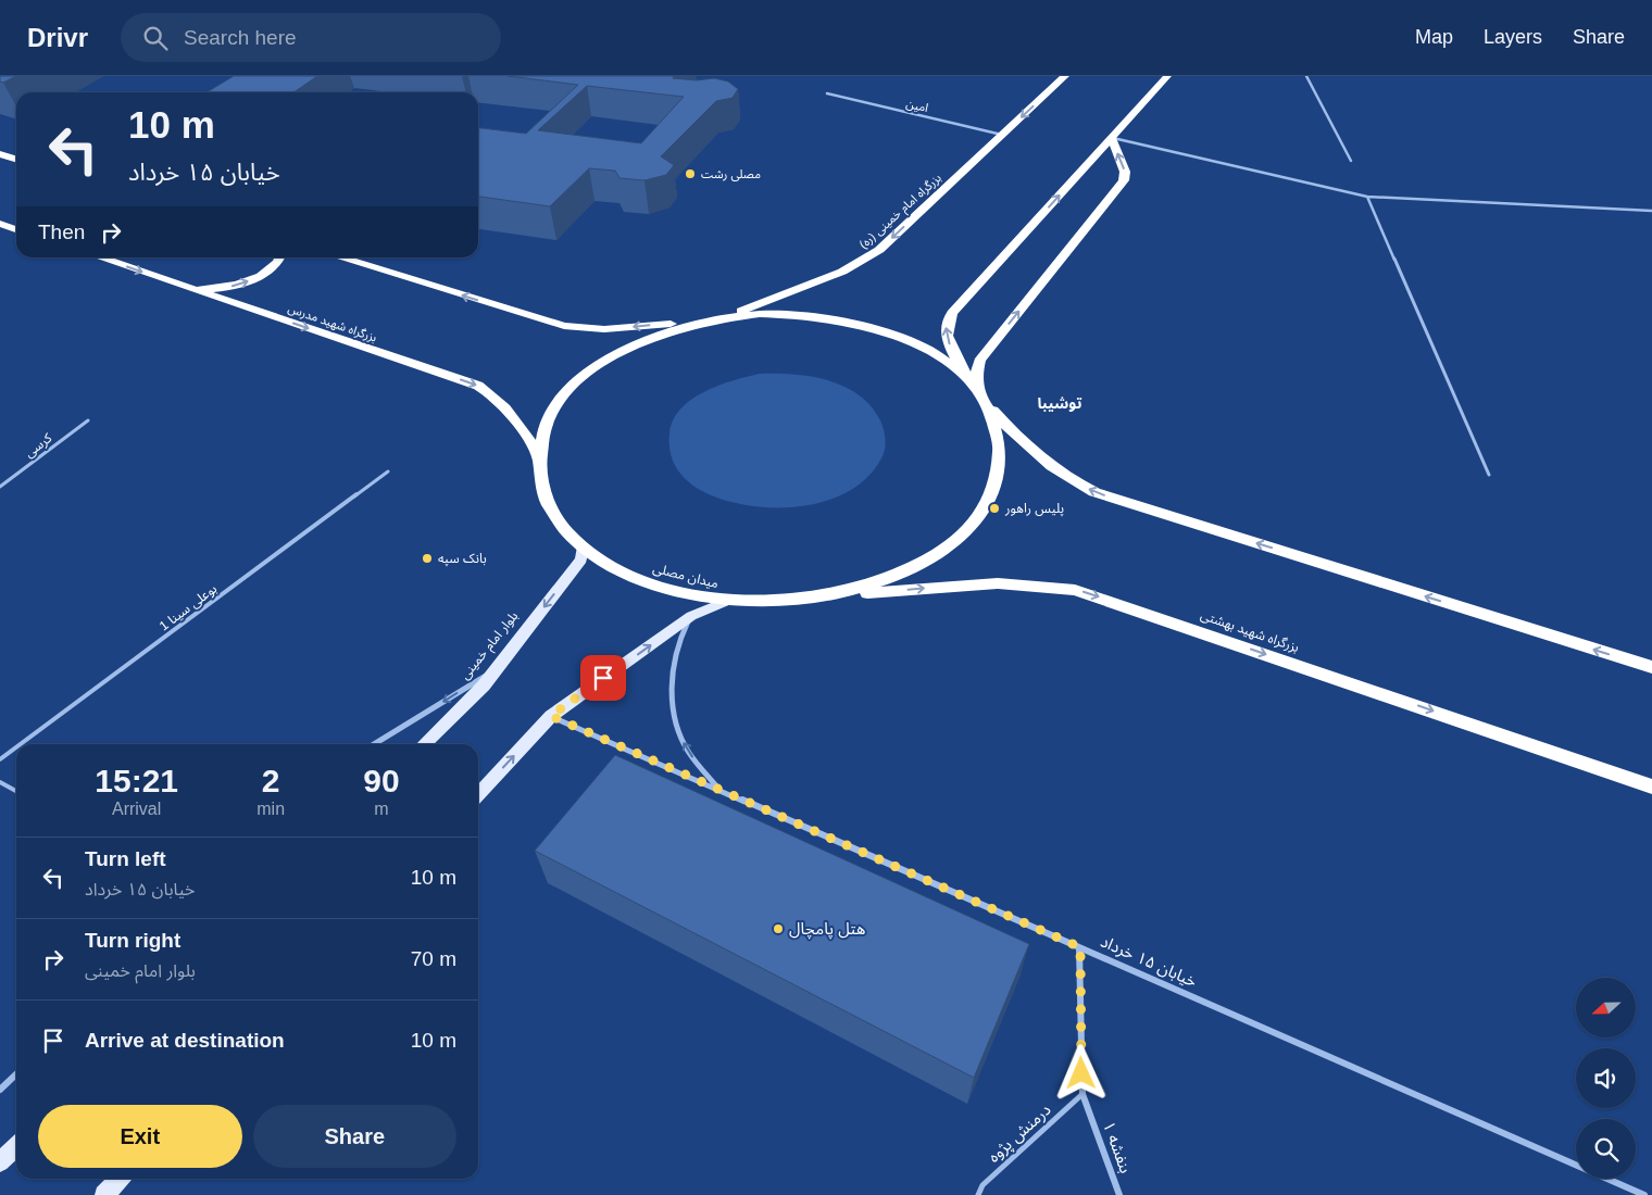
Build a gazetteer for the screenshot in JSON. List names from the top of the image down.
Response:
{
  "streets": {
    "highway": [
      "بزرگراه امام خمینی (ره)",
      "بزرگراه شهید مدرس",
      "میدان مصلی",
      "بزرگراه شهید بهشتی"
    ],
    "main road": ["بلوار امام خمینی"],
    "street": ["خیابان ۱۵ خرداد", "بنفشه ۱"],
    "lane": [
      "امین",
      "کرسی",
      "بوعلی سینا 1",
      "درمنش پژوه"
    ]
  },
  "crossings": [
    ["امین", "بزرگراه امام خمینی (ره)"],
    ["بزرگراه امام خمینی (ره)", "میدان مصلی"],
    ["بزرگراه شهید مدرس", "میدان مصلی"],
    ["میدان مصلی", "بزرگراه شهید بهشتی"],
    ["میدان مصلی", "بلوار امام خمینی"],
    ["خیابان ۱۵ خرداد", "بنفشه ۱"],
    ["درمنش پژوه", "بنفشه ۱"]
  ],
  "one_way": ["بزرگراه امام خمینی (ره)"],
  "districts": ["توشیبا"],
  "places": [
    "مصلی رشت",
    "پلیس راهور",
    "بانک سپه",
    "هتل پامچال"
  ],
  "north": "left",
  "page": {
    "header": "Drivr",
    "search": "Search here",
    "nav": ["Map", "Layers", "Share"],
    "turn": ["10 m", "خیابان ۱۵ خرداد"],
    "then": "Then",
    "eta": [
      "15:21",
      "Arrival",
      "2",
      "min",
      "90",
      "m"
    ],
    "list": [
      {
        "name": "Turn left",
        "note": "خیابان ۱۵ خرداد",
        "value": "10 m"
      },
      {
        "name": "Turn right",
        "note": "بلوار امام خمینی",
        "value": "70 m"
      },
      {
        "name": "Arrive at destination",
        "value": "10 m"
      }
    ],
    "buttons": ["Exit", "Share"]
  }
}
